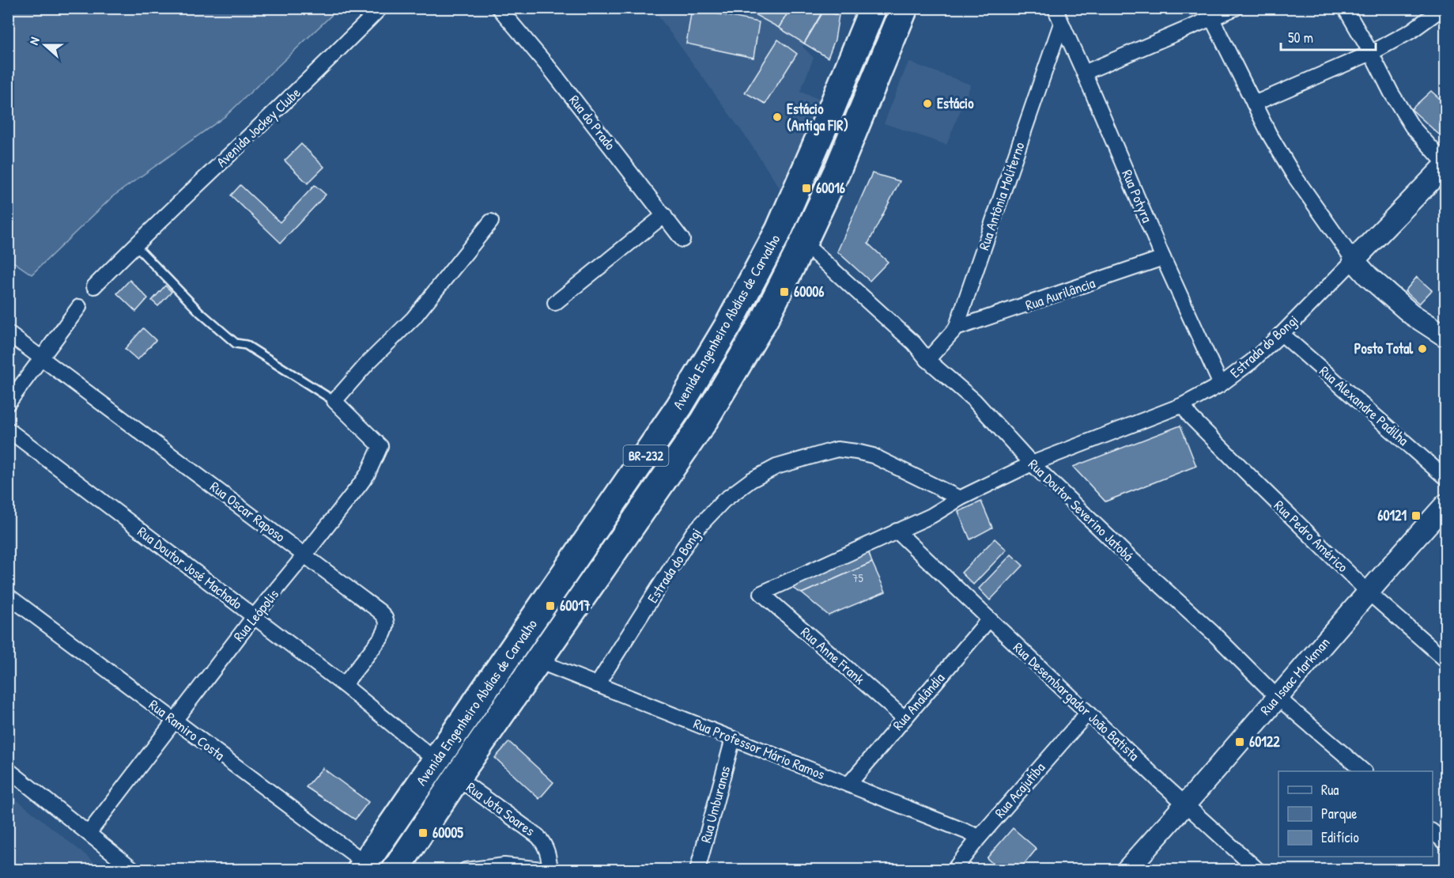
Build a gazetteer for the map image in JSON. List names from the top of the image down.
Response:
{
  "streets": {
    "highway": ["Avenida Engenheiro Abdias de Carvalho", "BR-232"],
    "street": [
      "Rua do Prado",
      "Avenida Jockey Clube",
      "Rua Antônia Moliterno",
      "Rua Potyra",
      "Rua Aurilância",
      "Estrada do Bongi",
      "Rua Alexandre Padilha",
      "Rua Doutor Severino Jatobá",
      "Rua Oscar Raposo",
      "Rua Pedro Américo",
      "Rua Doutor José Machado",
      "Rua Leópolis",
      "Rua Anne Frank",
      "Rua Isaac Markman",
      "Rua Analândia",
      "Rua Desembargador João Batista",
      "Rua Ramiro Costa",
      "Rua Professor Mário Ramos",
      "Rua Acajutiba",
      "Rua Umburanas",
      "Rua Jota Soares"
    ]
  },
  "crossings": [
    ["Rua Antônia Moliterno", "Rua Potyra"],
    ["Rua Antônia Moliterno", "Rua Aurilância"],
    ["Rua Antônia Moliterno", "Rua Doutor Severino Jatobá"],
    ["Rua Potyra", "Rua Aurilância"],
    ["Rua Potyra", "Estrada do Bongi"],
    ["Avenida Engenheiro Abdias de Carvalho", "Rua Doutor Severino Jatobá"],
    ["Avenida Engenheiro Abdias de Carvalho", "Rua Doutor José Machado"],
    ["Avenida Engenheiro Abdias de Carvalho", "Rua Ramiro Costa"],
    ["Avenida Engenheiro Abdias de Carvalho", "Rua Professor Mário Ramos"],
    ["Avenida Engenheiro Abdias de Carvalho", "Rua Jota Soares"],
    ["Estrada do Bongi", "Rua Alexandre Padilha"],
    ["Estrada do Bongi", "Rua Doutor Severino Jatobá"],
    ["Estrada do Bongi", "Rua Pedro Américo"],
    ["Estrada do Bongi", "Rua Anne Frank"],
    ["Estrada do Bongi", "Rua Desembargador João Batista"],
    ["Estrada do Bongi", "Rua Professor Mário Ramos"],
    ["Rua Doutor Severino Jatobá", "Rua Isaac Markman"],
    ["Rua Oscar Raposo", "Rua Doutor José Machado"],
    ["Rua Oscar Raposo", "Rua Leópolis"],
    ["Rua Pedro Américo", "Rua Isaac Markman"],
    ["Rua Doutor José Machado", "Rua Leópolis"],
    ["Rua Leópolis", "Rua Ramiro Costa"],
    ["Rua Anne Frank", "Rua Analândia"],
    ["Rua Isaac Markman", "Rua Desembargador João Batista"],
    ["Rua Analândia", "Rua Desembargador João Batista"],
    ["Rua Analândia", "Rua Professor Mário Ramos"],
    ["Rua Desembargador João Batista", "Rua Acajutiba"],
    ["Rua Professor Mário Ramos", "Rua Acajutiba"],
    ["Rua Professor Mário Ramos", "Rua Umburanas"]
  ],
  "places": {
    "other": ["Estácio", "Estácio (Antiga FIR)", "Posto Total"],
    "transit": [
      "60016",
      "60006",
      "60121",
      "60017",
      "60122",
      "60005"
    ]
  },
  "house_numbers": ["75"],
  "legend": ["Rua", "Parque", "Edifício"],
  "scale_bar": "50 m",
  "north": "left"
}
